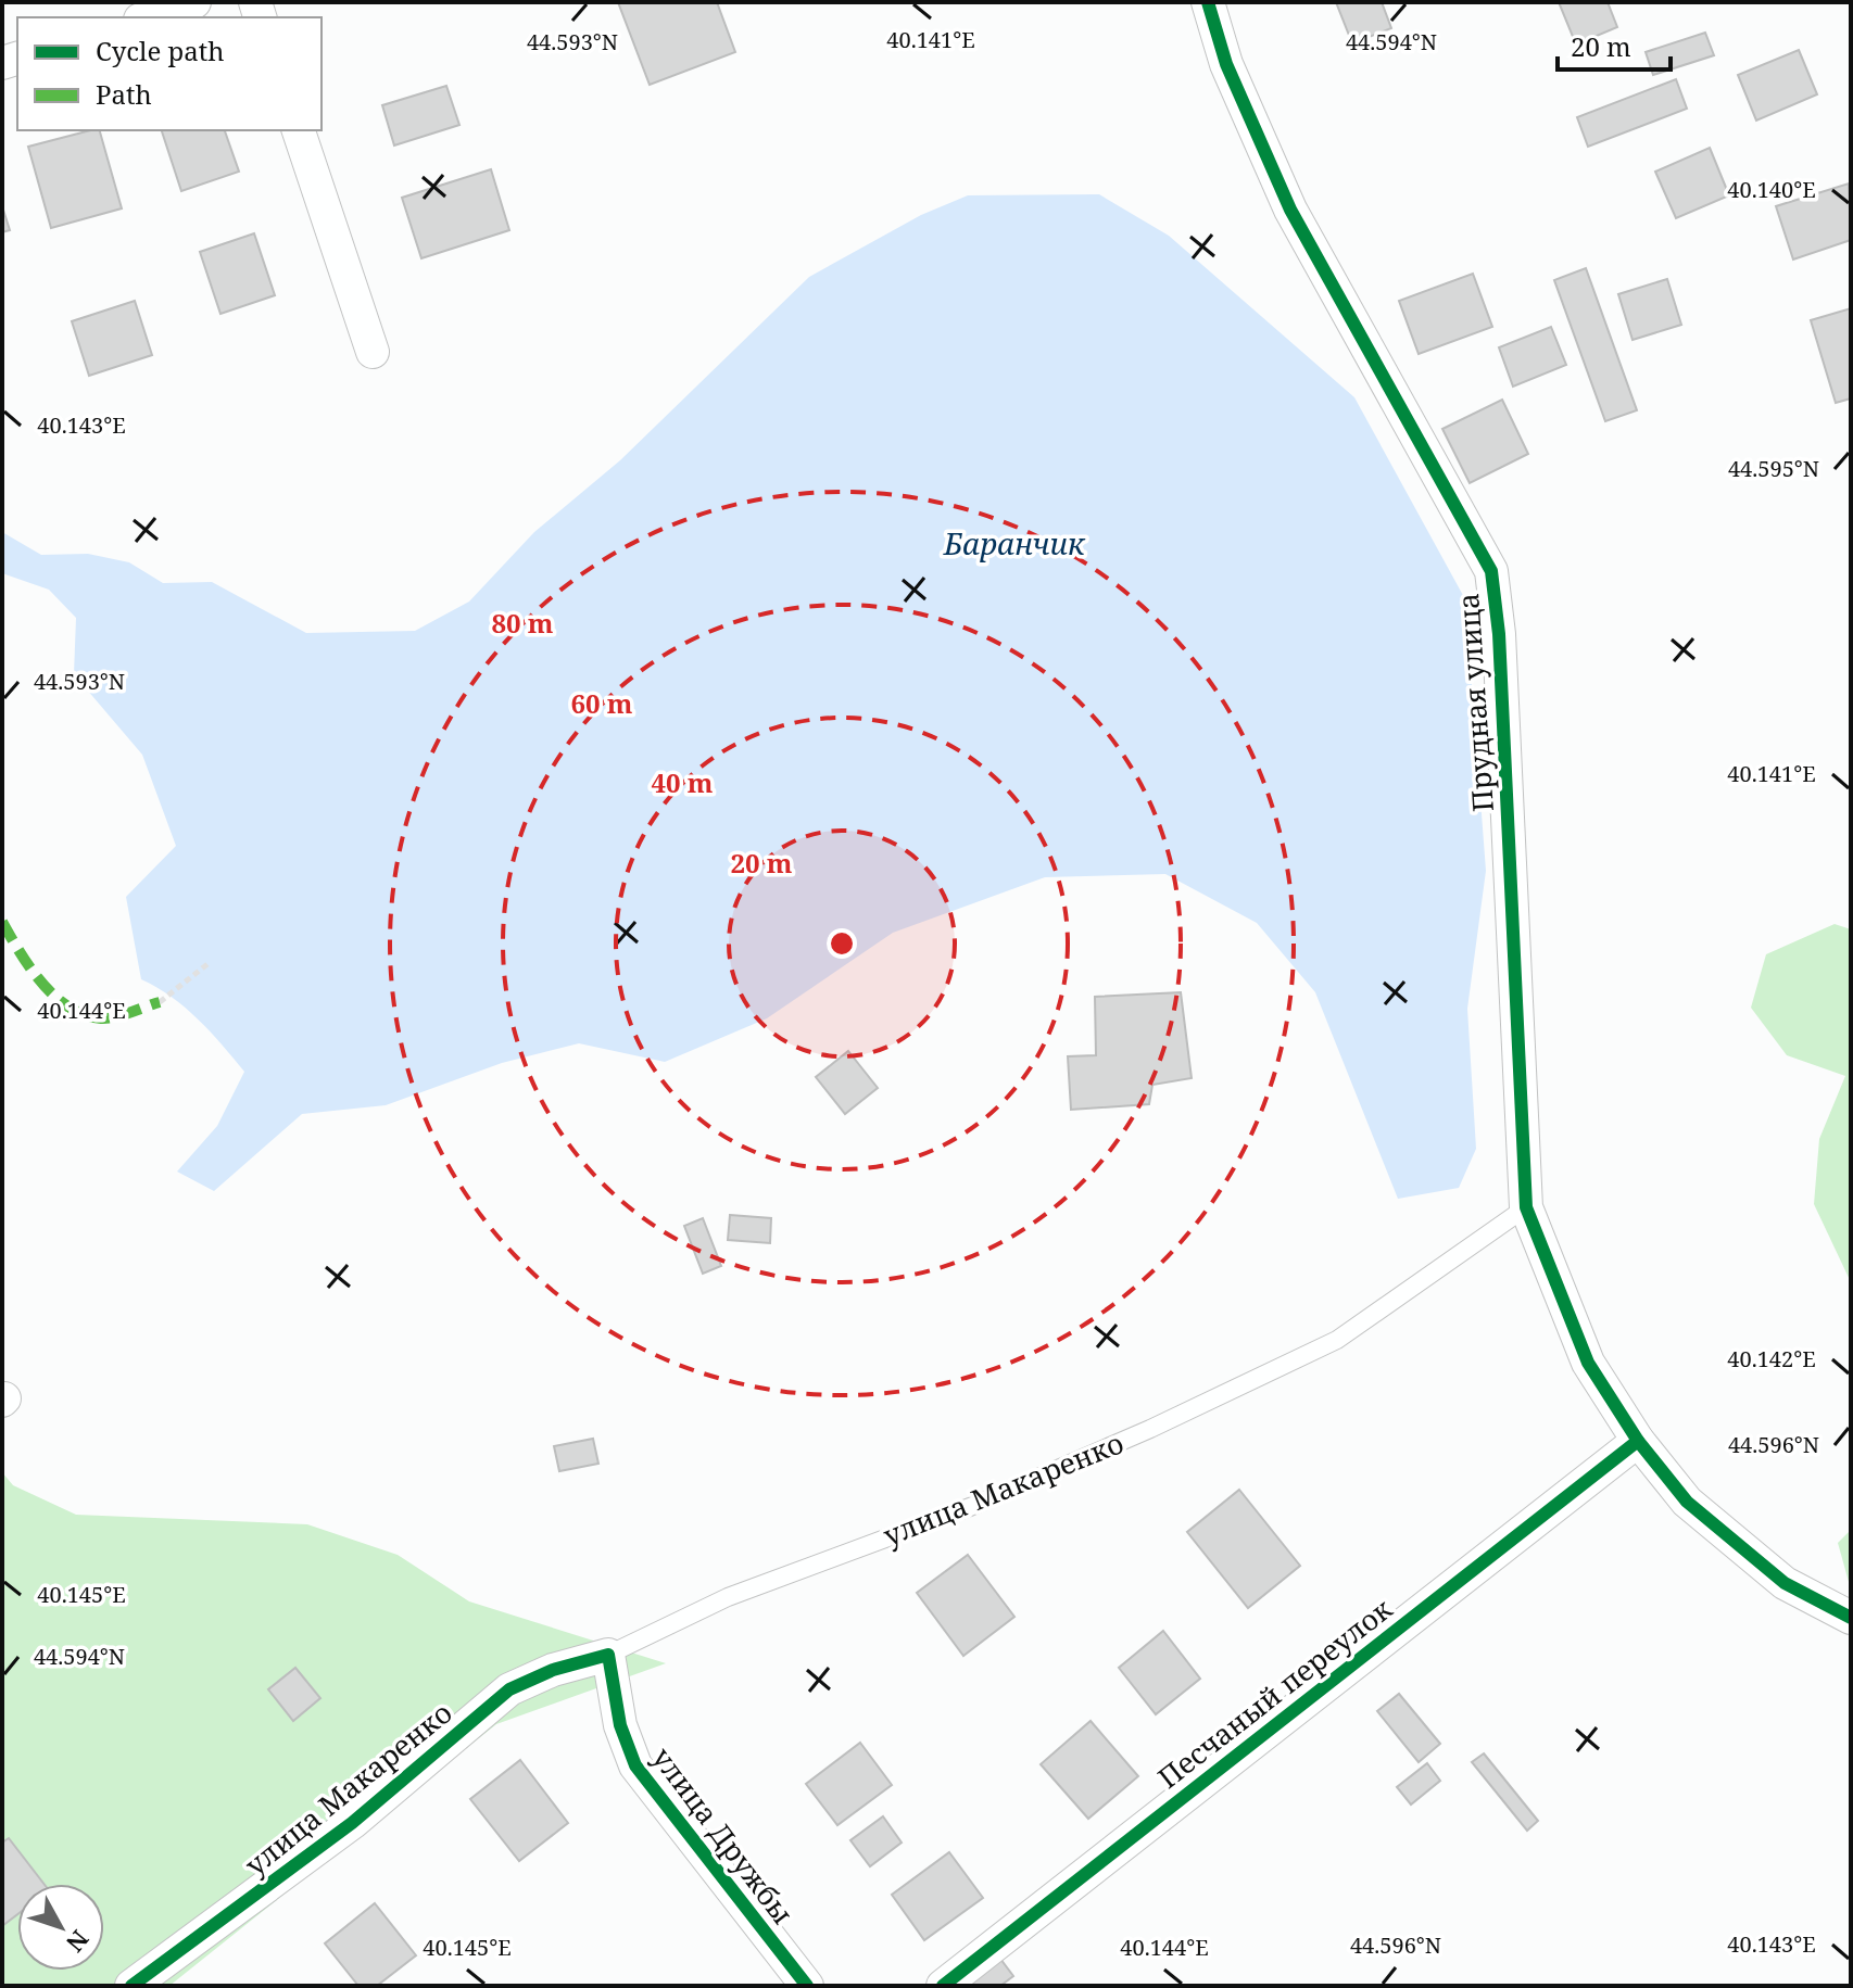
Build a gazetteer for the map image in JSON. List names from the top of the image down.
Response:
{
  "streets": {
    "street": [
      "Прудная улица",
      "улица Макаренко",
      "Песчаный переулок",
      "улица Дружбы"
    ]
  },
  "crossings": [
    ["Прудная улица", "улица Макаренко"],
    ["Прудная улица", "Песчаный переулок"],
    ["улица Макаренко", "улица Дружбы"]
  ],
  "water": ["Баранчик"],
  "legend": ["Cycle path", "Path"],
  "scale_bar": "20 m",
  "north": "bottom right",
  "coordinates": [
    "40.141°E",
    "44.593°N",
    "44.594°N",
    "40.140°E",
    "40.143°E",
    "44.595°N",
    "40.144°E",
    "40.142°E",
    "44.596°N",
    "40.145°E"
  ],
  "rings": [
    "80 m",
    "60 m",
    "40 m",
    "20 m"
  ]
}
